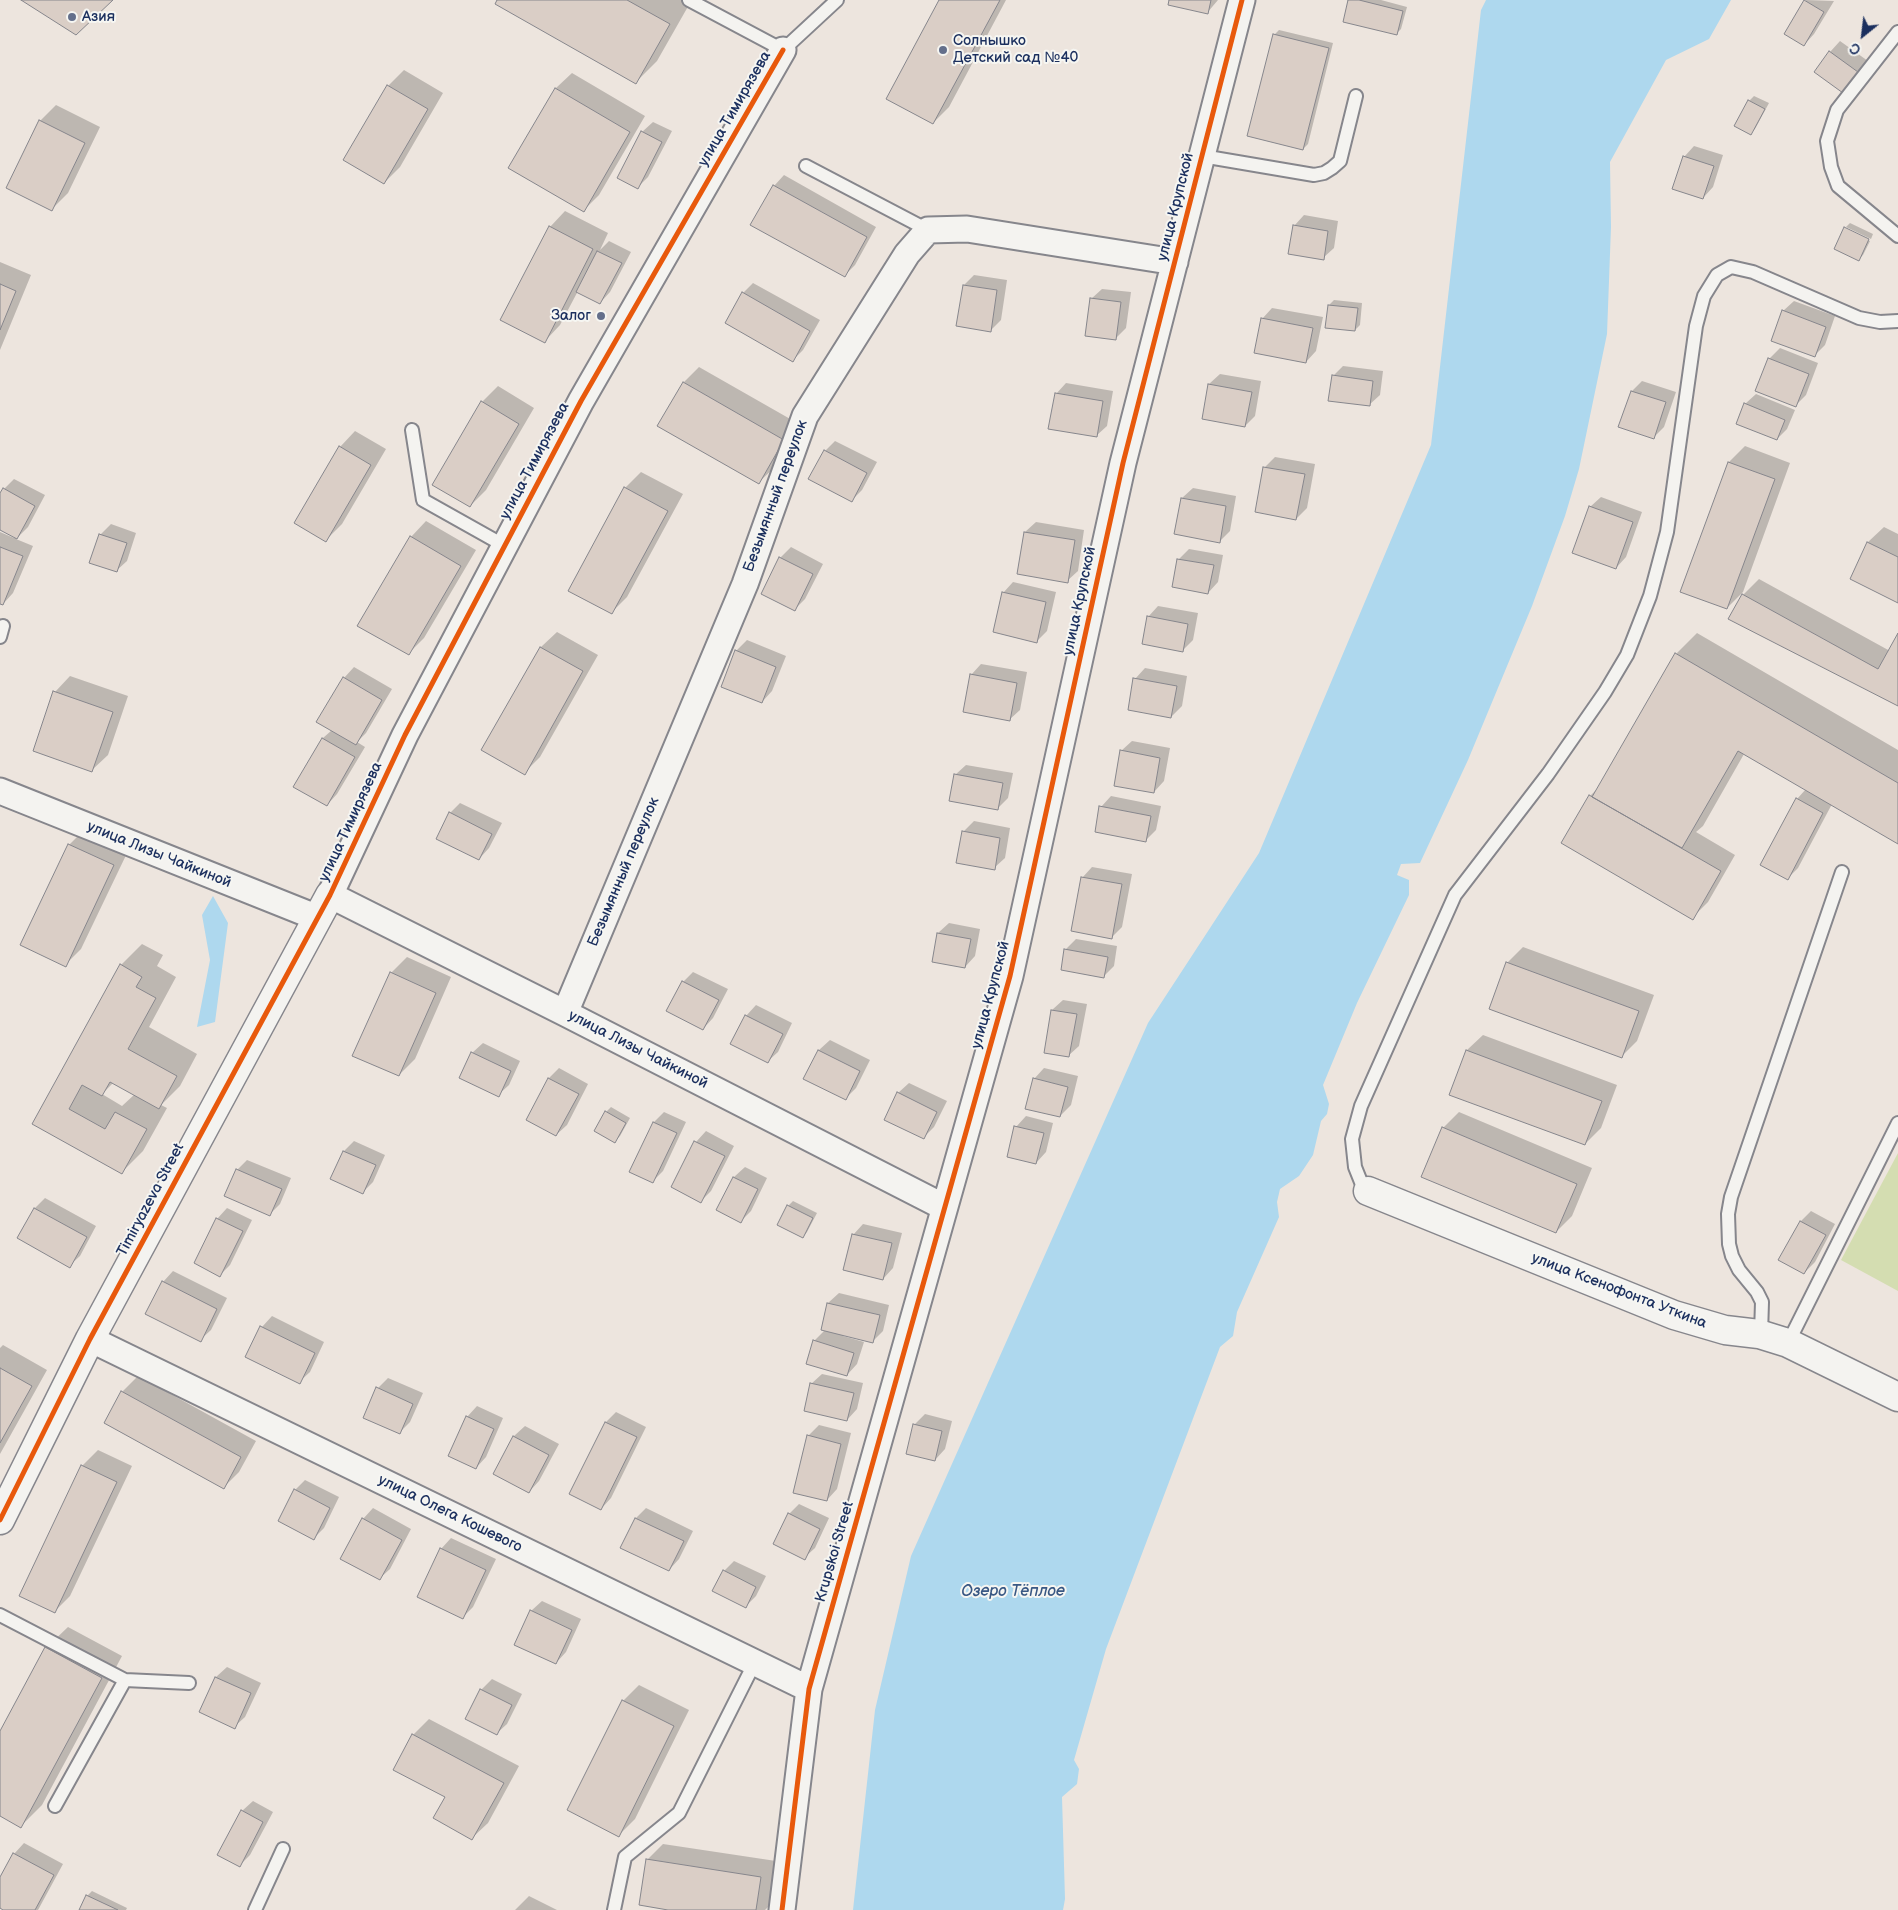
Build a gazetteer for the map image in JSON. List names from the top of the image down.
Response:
{
  "streets": {
    "street": [
      "улица Тимирязева",
      "улица Крупской",
      "Безымянный переулок",
      "улица Лизы Чайкиной",
      "Timiryazeva Street",
      "улица Ксенофонта Уткина",
      "улица Олега Кошевого",
      "Krupskoi Street"
    ]
  },
  "crossings": [
    ["улица Тимирязева", "улица Лизы Чайкиной"],
    ["улица Тимирязева", "Timiryazeva Street"],
    ["улица Крупской", "улица Лизы Чайкиной"],
    ["улица Крупской", "Krupskoi Street"],
    ["Безымянный переулок", "улица Лизы Чайкиной"],
    ["улица Лизы Чайкиной", "Timiryazeva Street"],
    ["улица Лизы Чайкиной", "Krupskoi Street"],
    ["Timiryazeva Street", "улица Олега Кошевого"],
    ["улица Олега Кошевого", "Krupskoi Street"]
  ],
  "water": ["Озеро Тёплое"],
  "places": ["Азия", "Солнышко Детский сад №40", "Залог"],
  "north": "bottom left"
}
